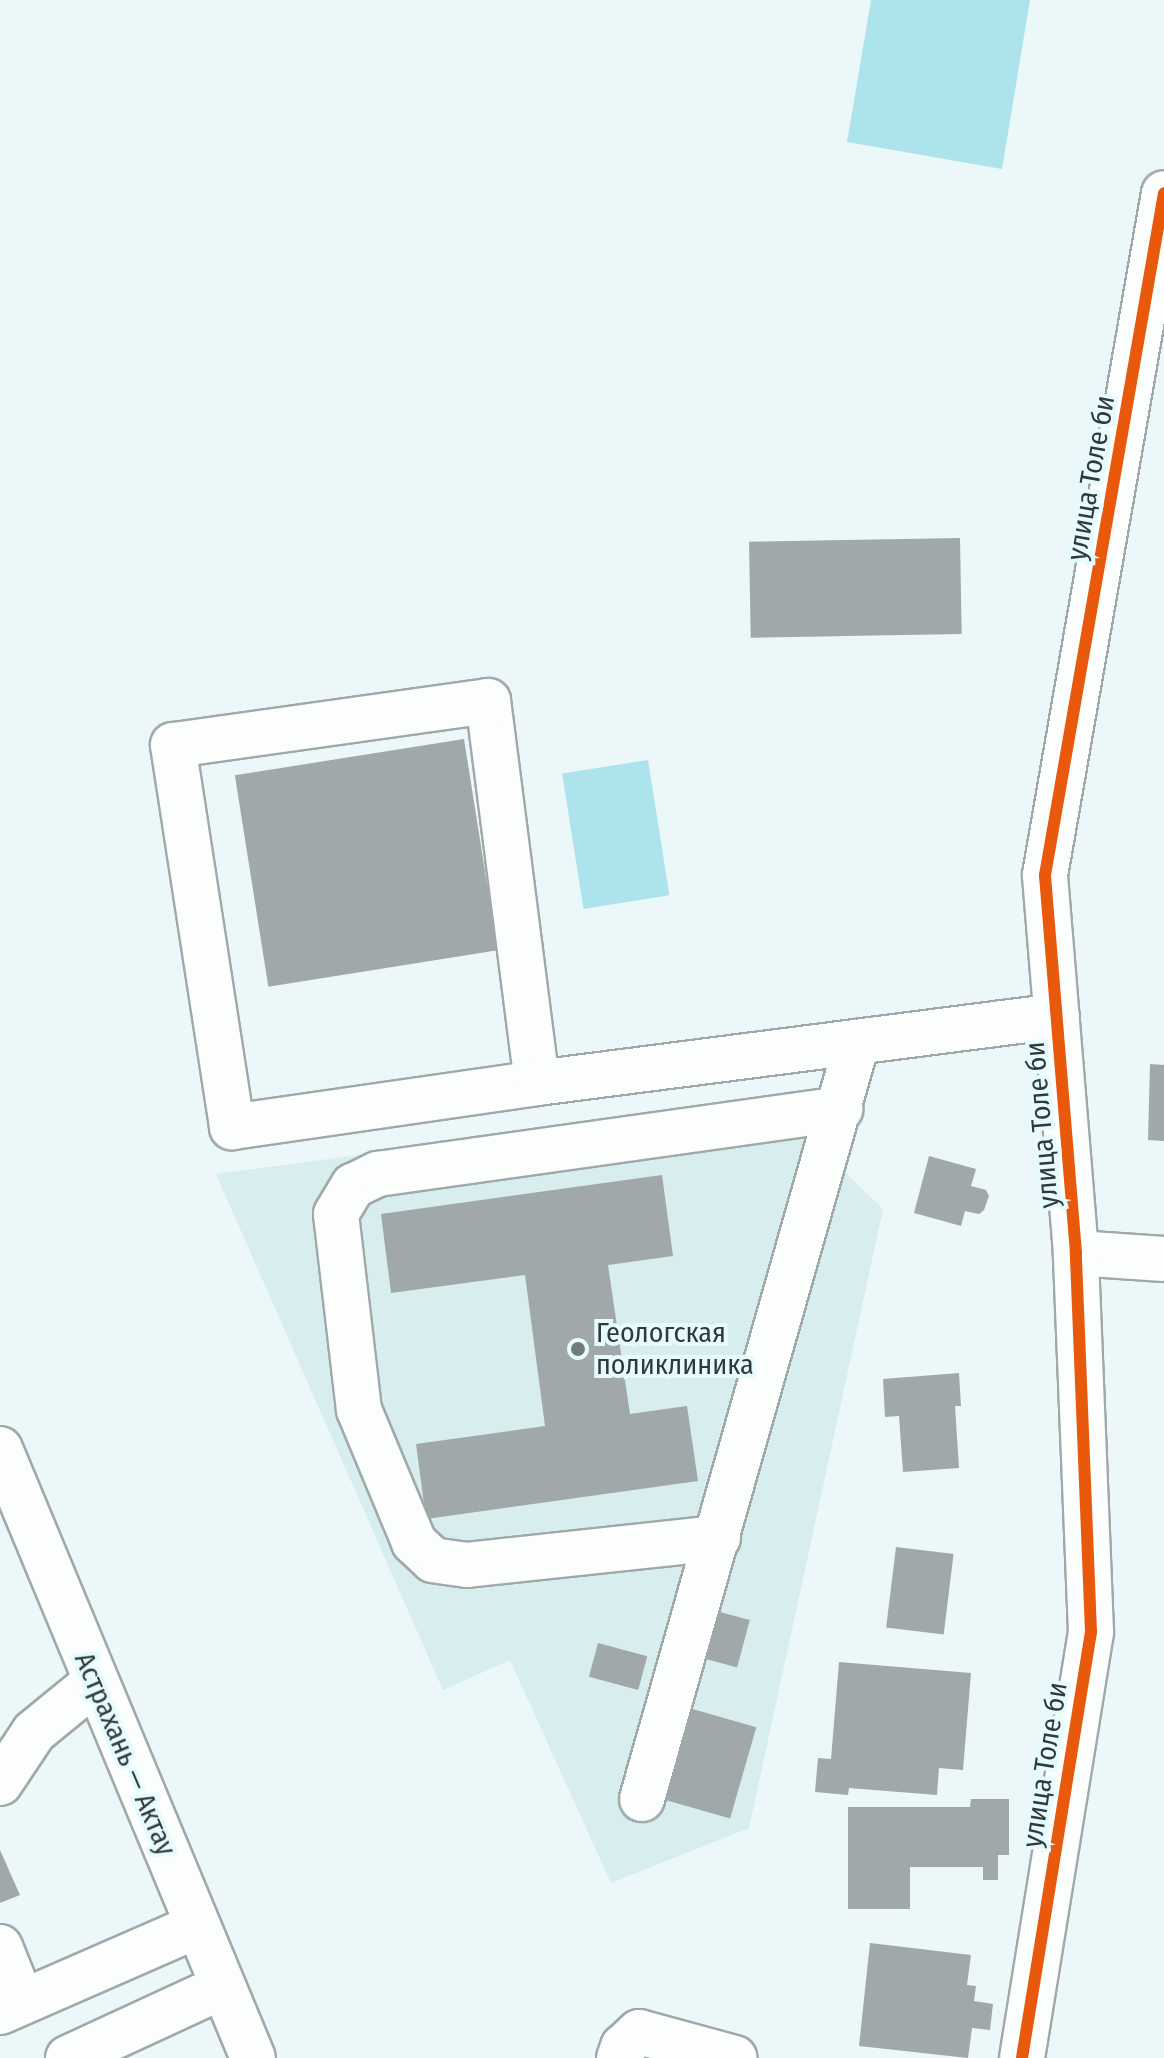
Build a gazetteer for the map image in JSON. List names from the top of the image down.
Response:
{
  "streets": {
    "main road": ["улица Толе би", "Астрахань — Актау"]
  },
  "places": ["Геологская поликлиника"]
}
